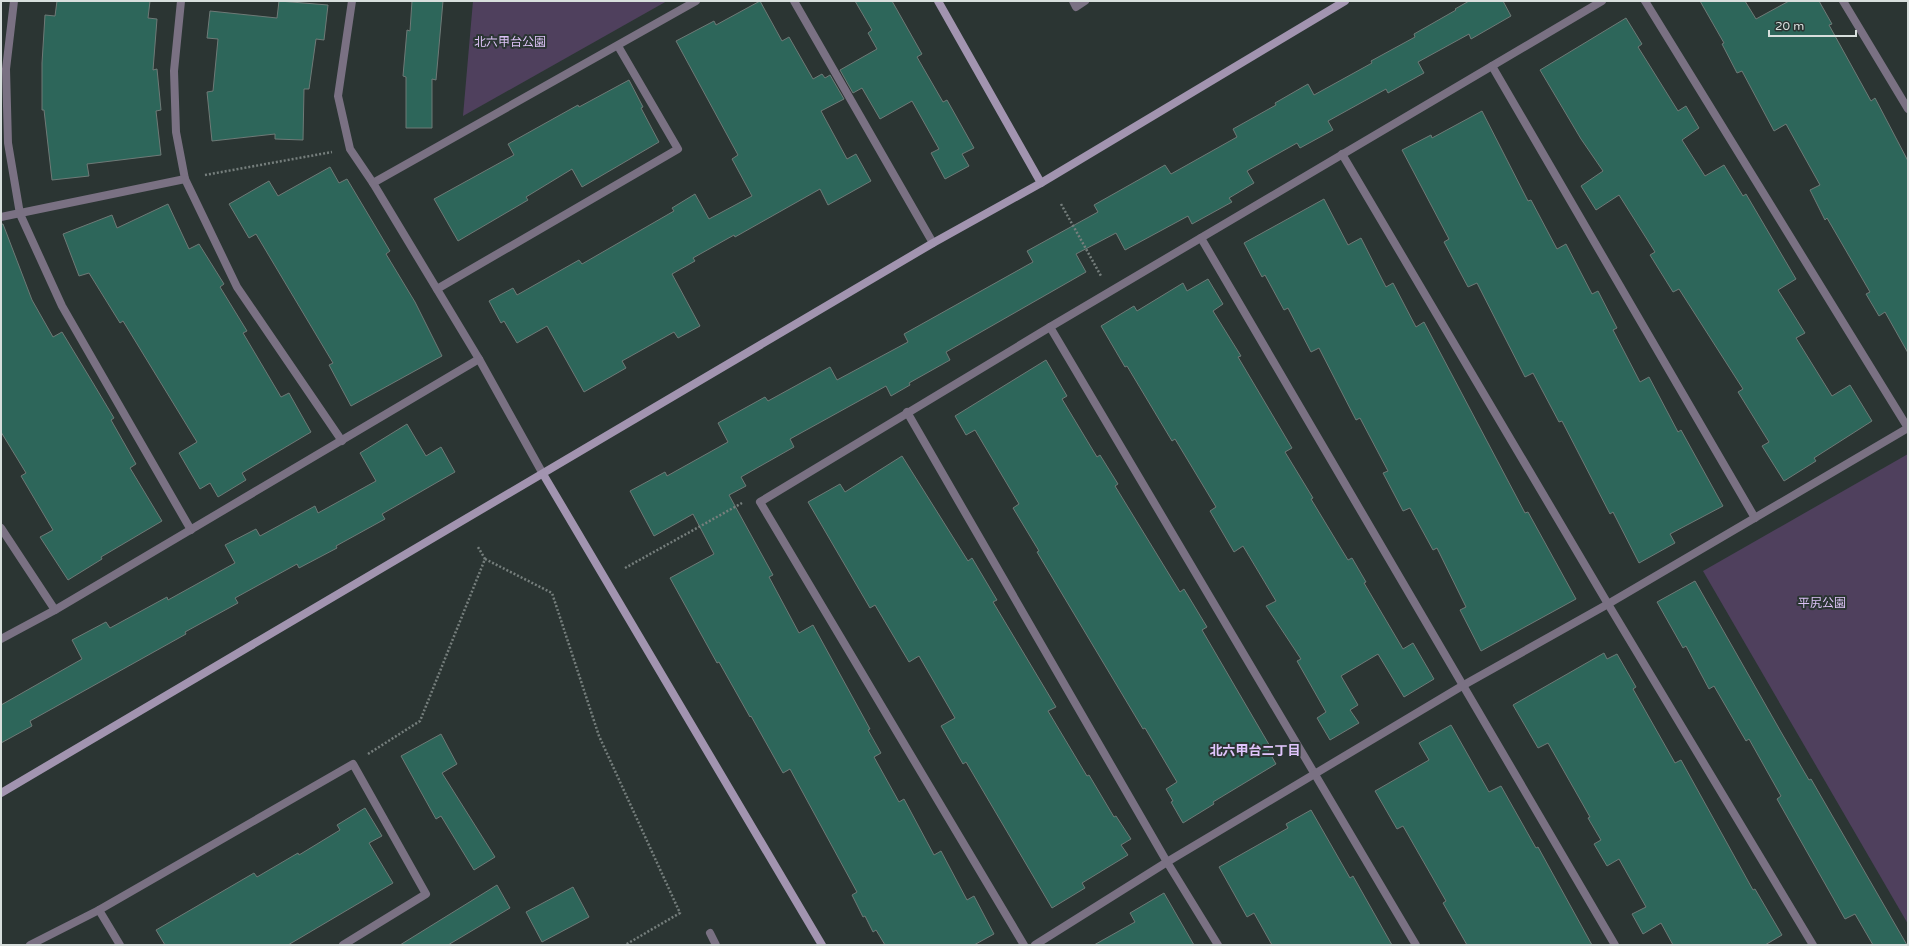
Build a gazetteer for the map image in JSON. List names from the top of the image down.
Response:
{
  "districts": ["北六甲台二丁目"],
  "parks": ["北六甲台公園", "平尻公園"],
  "scale_bar": "20 m"
}
